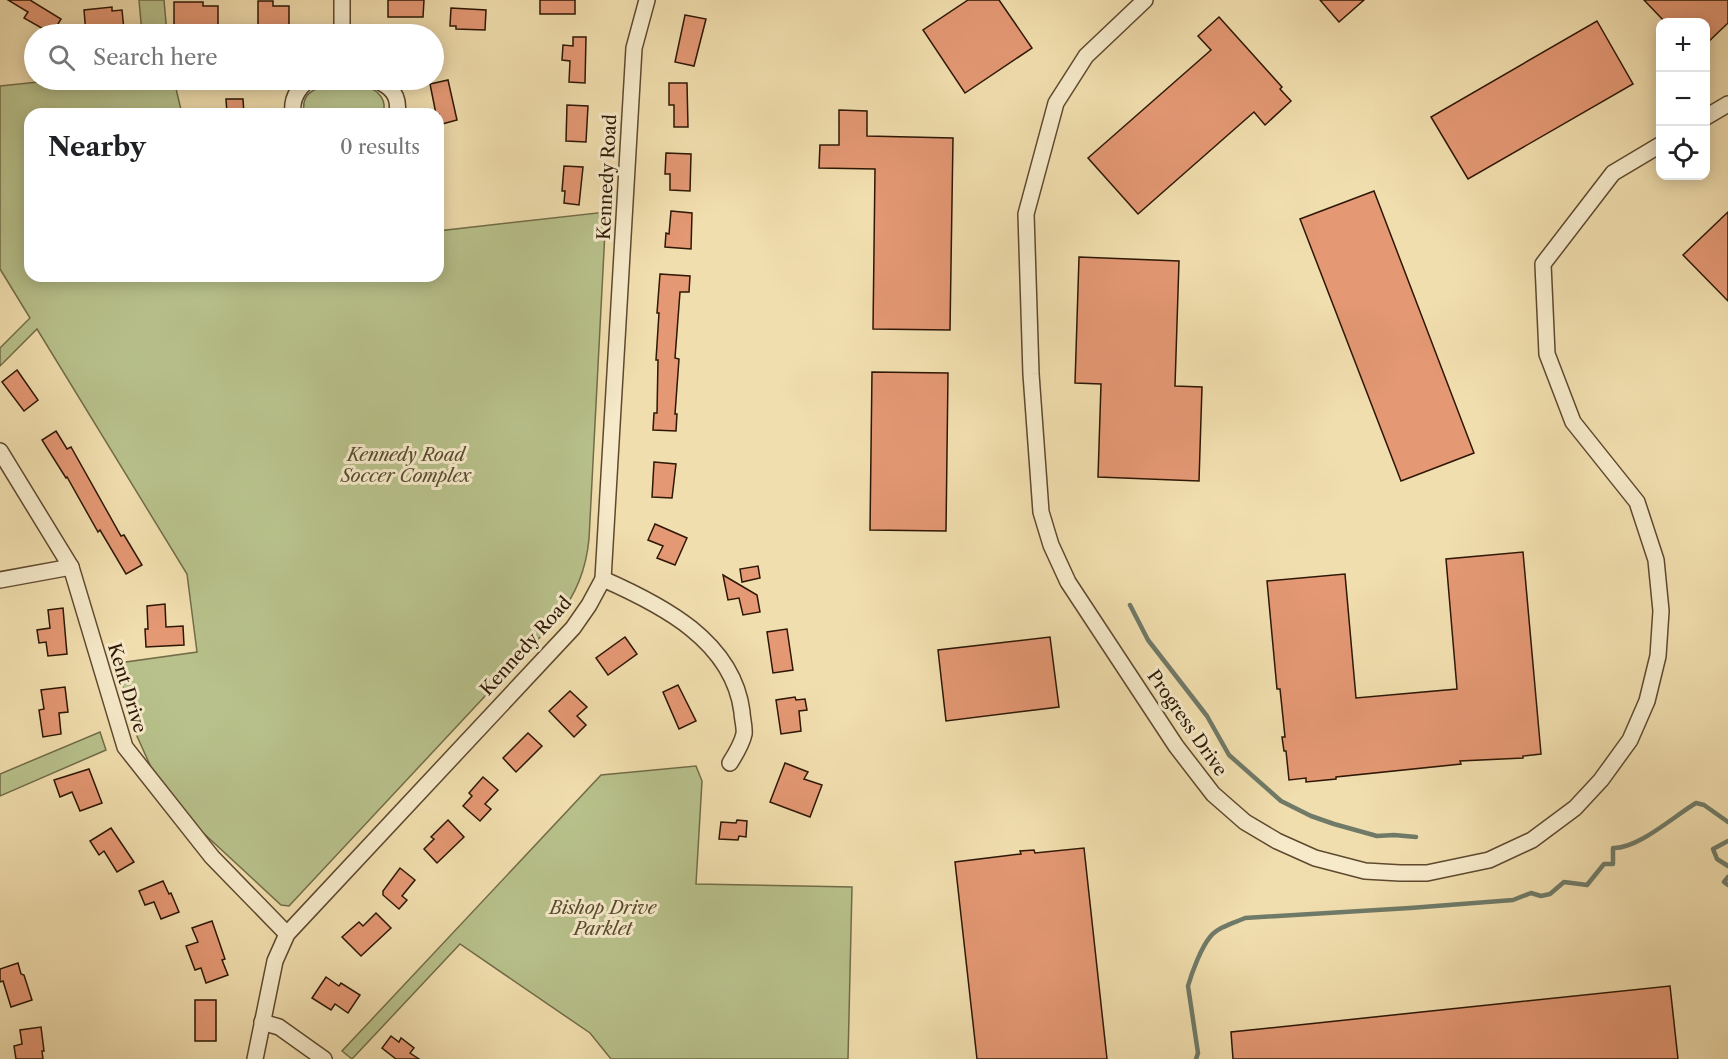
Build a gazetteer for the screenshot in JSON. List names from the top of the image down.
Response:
{
  "streets": {
    "street": ["Kennedy Road", "Kent Drive", "Progress Drive"]
  },
  "crossings": [
    ["Kennedy Road", "Kent Drive"]
  ],
  "parks": ["Kennedy Road Soccer Complex", "Bishop Drive Parklet"],
  "page": {
    "map_buttons": ["+", "−"],
    "search": "Search here",
    "heading": ["Nearby", "0 results"]
  }
}
